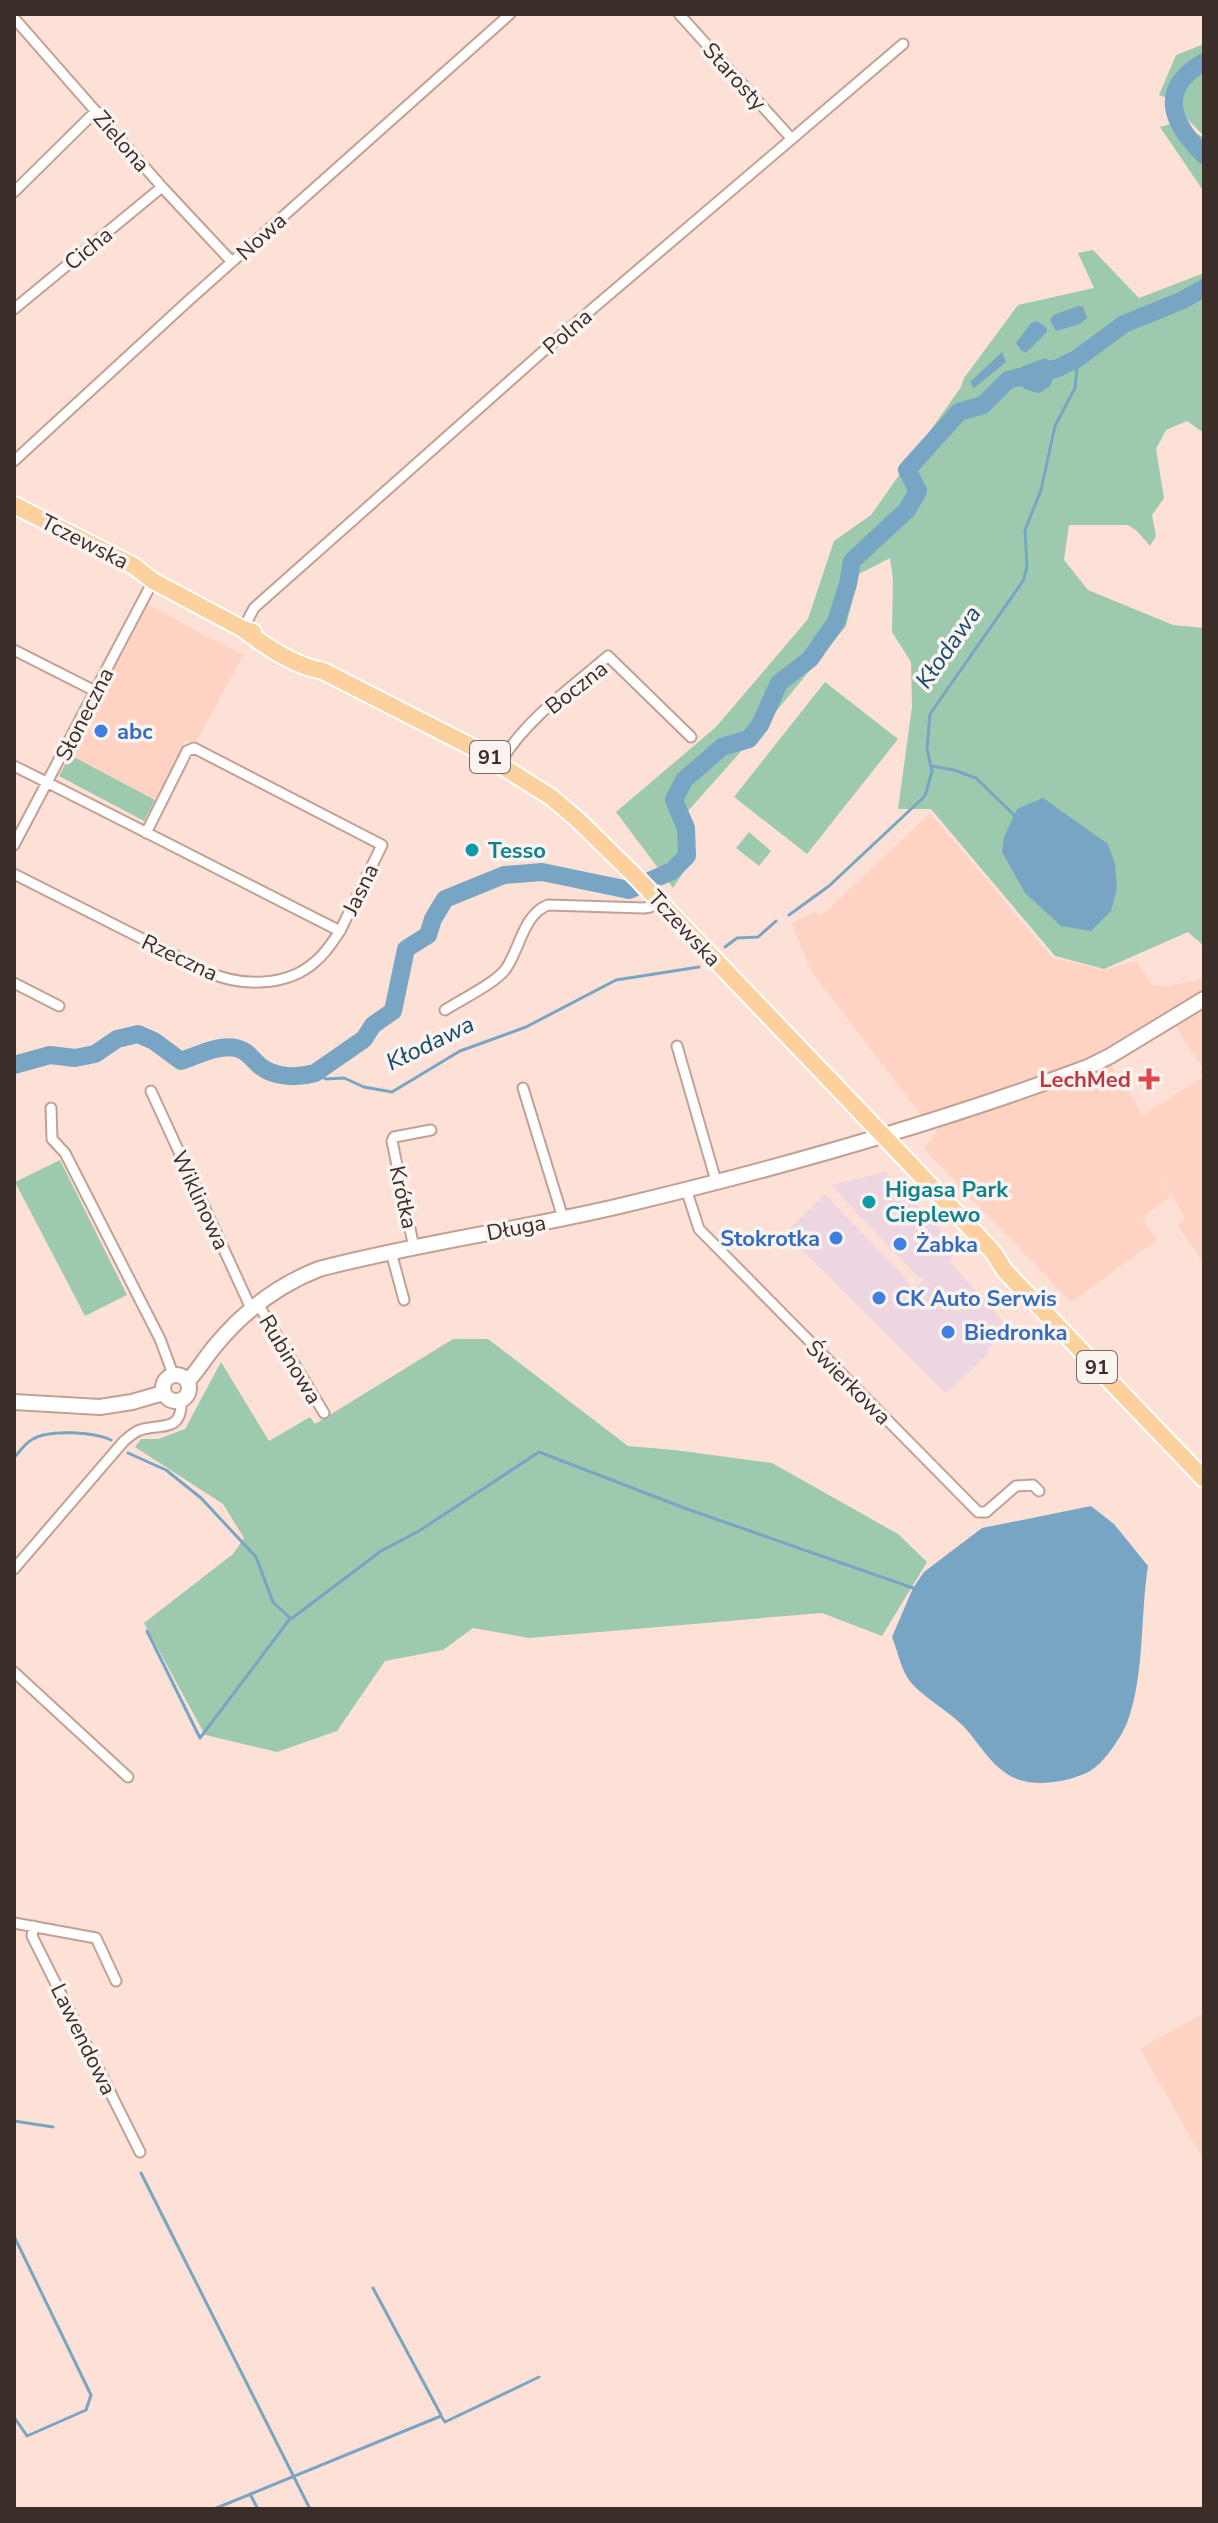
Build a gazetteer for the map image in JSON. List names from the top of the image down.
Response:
{
  "streets": {
    "main road": ["Tczewska", "91"],
    "street": [
      "Starosty",
      "Zielona",
      "Nowa",
      "Cicha",
      "Polna",
      "Boczna",
      "Słoneczna",
      "Jasna",
      "Rzeczna",
      "Krótka",
      "Wiklinowa",
      "Długa",
      "Rubinowa",
      "Świerkowa",
      "Lawendowa"
    ]
  },
  "crossings": [
    ["Starosty", "Polna"],
    ["Zielona", "Nowa"],
    ["Zielona", "Cicha"],
    ["Polna", "Tczewska"],
    ["Tczewska", "Boczna"],
    ["Tczewska", "Słoneczna"],
    ["Tczewska", "Długa"],
    ["Słoneczna", "Jasna"],
    ["Jasna", "Rzeczna"],
    ["Krótka", "Długa"],
    ["Wiklinowa", "Długa"],
    ["Wiklinowa", "Rubinowa"],
    ["Długa", "Rubinowa"],
    ["Długa", "Świerkowa"]
  ],
  "water": ["Kłodawa"],
  "places": {
    "other": [
      "abc",
      "Tesso",
      "Higasa Park Cieplewo",
      "Stokrotka",
      "Żabka",
      "CK Auto Serwis",
      "Biedronka"
    ],
    "health": ["LechMed"]
  }
}
